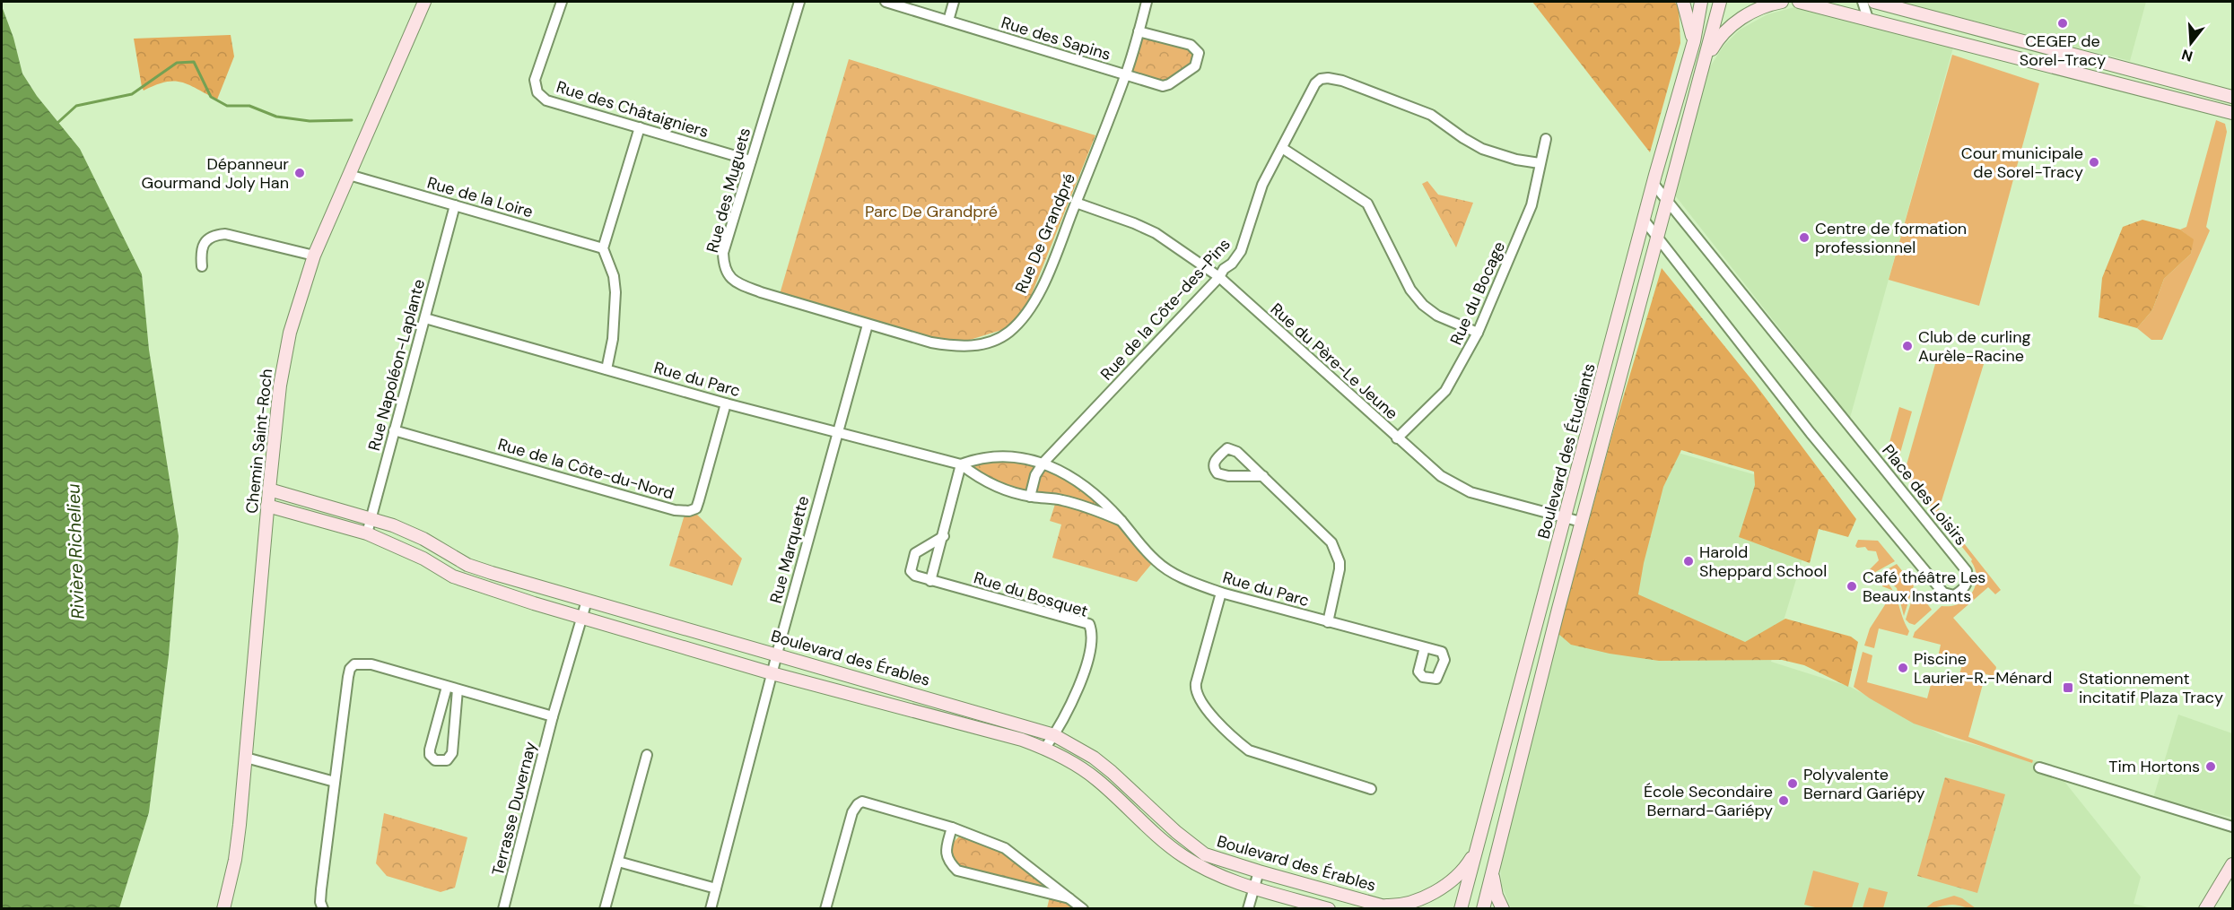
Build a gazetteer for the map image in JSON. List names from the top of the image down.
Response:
{
  "streets": {
    "street": [
      "Rue des Sapins",
      "Rue des Châtaigniers",
      "Rue des Muguets",
      "Rue de la Loire",
      "Rue De Grandpré",
      "Rue du Bocage",
      "Rue de la Côte-des-Pins",
      "Rue du Père-Le Jeune",
      "Rue Napoléon-Laplante",
      "Rue du Parc",
      "Chemin Saint-Roch",
      "Boulevard des Étudiants",
      "Rue de la Côte-du-Nord",
      "Place des Loisirs",
      "Rue Marquette",
      "Rue du Bosquet",
      "Boulevard des Érables",
      "Terrasse Duvernay"
    ]
  },
  "crossings": [
    ["Rue des Sapins", "Rue De Grandpré"],
    ["Rue des Châtaigniers", "Rue des Muguets"],
    ["Rue des Muguets", "Rue De Grandpré"],
    ["Rue des Muguets", "Rue Marquette"],
    ["Rue de la Loire", "Rue Napoléon-Laplante"],
    ["Rue de la Loire", "Chemin Saint-Roch"],
    ["Rue De Grandpré", "Rue du Père-Le Jeune"],
    ["Rue De Grandpré", "Rue Marquette"],
    ["Rue du Bocage", "Rue de la Côte-des-Pins"],
    ["Rue du Bocage", "Rue du Père-Le Jeune"],
    ["Rue de la Côte-des-Pins", "Rue du Père-Le Jeune"],
    ["Rue de la Côte-des-Pins", "Rue du Parc"],
    ["Rue du Père-Le Jeune", "Boulevard des Étudiants"],
    ["Rue Napoléon-Laplante", "Rue du Parc"],
    ["Rue Napoléon-Laplante", "Rue de la Côte-du-Nord"],
    ["Rue Napoléon-Laplante", "Boulevard des Érables"],
    ["Rue du Parc", "Rue de la Côte-du-Nord"],
    ["Rue du Parc", "Rue Marquette"],
    ["Chemin Saint-Roch", "Boulevard des Érables"],
    ["Boulevard des Étudiants", "Place des Loisirs"],
    ["Rue Marquette", "Boulevard des Érables"],
    ["Rue du Bosquet", "Boulevard des Érables"],
    ["Boulevard des Érables", "Terrasse Duvernay"]
  ],
  "water": ["Rivière Richelieu"],
  "parks": ["Parc De Grandpré"],
  "places": {
    "other": [
      "CEGEP de Sorel-Tracy",
      "Cour municipale de Sorel-Tracy",
      "Dépanneur Gourmand Joly Han",
      "Centre de formation professionnel",
      "Club de curling Aurèle-Racine",
      "Harold Sheppard School",
      "Café théâtre Les Beaux Instants",
      "Piscine Laurier-R.-Ménard",
      "Tim Hortons",
      "Polyvalente Bernard Gariépy",
      "École Secondaire Bernard-Gariépy"
    ],
    "transit": ["Stationnement incitatif Plaza Tracy"]
  },
  "north": "bottom"
}
